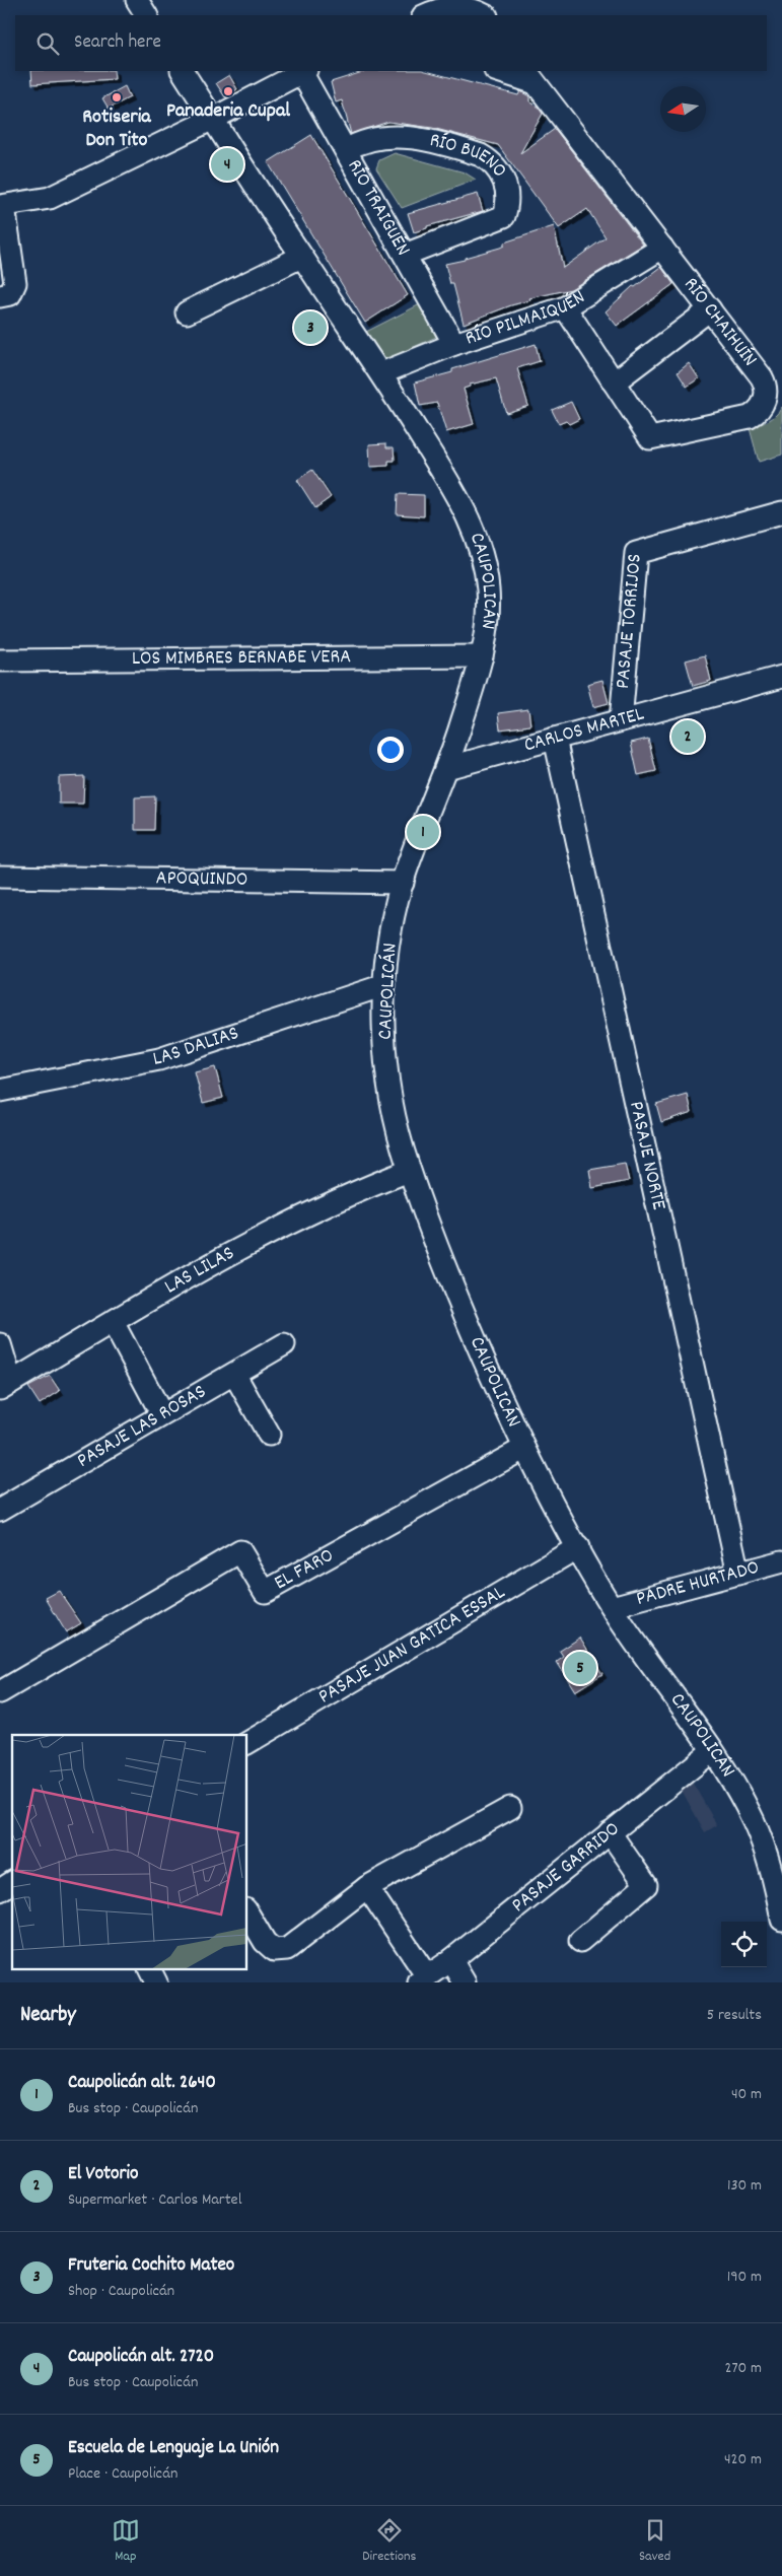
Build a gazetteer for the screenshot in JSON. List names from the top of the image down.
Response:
{
  "streets": {
    "street": [
      "RÍO BUENO",
      "RÍO TRAIGUÉN",
      "RÍO PILMAIQUÉN",
      "RÍO CHAIHUÍN",
      "CAUPOLICÁN",
      "PASAJE TORRIJOS",
      "LOS MIMBRES BERNABE VERA",
      "CARLOS MARTEL",
      "APOQUINDO",
      "LAS DALIAS",
      "PASAJE NORTE",
      "LAS LILAS",
      "PASAJE LAS ROSAS",
      "EL FARO",
      "PADRE HURTADO",
      "PASAJE JUAN GATICA ESSAL",
      "PASAJE GARRIDO"
    ]
  },
  "crossings": [
    ["RÍO BUENO", "RÍO TRAIGUÉN"],
    ["RÍO TRAIGUÉN", "RÍO PILMAIQUÉN"],
    ["RÍO PILMAIQUÉN", "RÍO CHAIHUÍN"],
    ["RÍO PILMAIQUÉN", "CAUPOLICÁN"],
    ["CAUPOLICÁN", "LOS MIMBRES BERNABE VERA"],
    ["CAUPOLICÁN", "CARLOS MARTEL"],
    ["CAUPOLICÁN", "APOQUINDO"],
    ["CAUPOLICÁN", "LAS DALIAS"],
    ["CAUPOLICÁN", "LAS LILAS"],
    ["CAUPOLICÁN", "EL FARO"],
    ["CAUPOLICÁN", "PADRE HURTADO"],
    ["CAUPOLICÁN", "PASAJE JUAN GATICA ESSAL"],
    ["CAUPOLICÁN", "PASAJE GARRIDO"],
    ["PASAJE TORRIJOS", "CARLOS MARTEL"],
    ["CARLOS MARTEL", "PASAJE NORTE"],
    ["PASAJE NORTE", "PADRE HURTADO"]
  ],
  "places": ["Panaderia Cupal", "Rotiseria Don Tito"],
  "north": "left",
  "page": {
    "search": "Search here",
    "pins": [
      "4",
      "3",
      "2",
      "1",
      "5"
    ],
    "heading": ["Nearby", "5 results"],
    "list": [
      {
        "mark": "1",
        "name": "Caupolicán alt. 2640",
        "note": "Bus stop · Caupolicán",
        "value": "40 m"
      },
      {
        "mark": "2",
        "name": "El Votorio",
        "note": "Supermarket · Carlos Martel",
        "value": "130 m"
      },
      {
        "mark": "3",
        "name": "Fruteria Cochito Mateo",
        "note": "Shop · Caupolicán",
        "value": "190 m"
      },
      {
        "mark": "4",
        "name": "Caupolicán alt. 2720",
        "note": "Bus stop · Caupolicán",
        "value": "270 m"
      },
      {
        "mark": "5",
        "name": "Escuela de Lenguaje La Unión",
        "note": "Place · Caupolicán",
        "value": "420 m"
      }
    ],
    "nav": ["Map", "Directions", "Saved"]
  }
}
